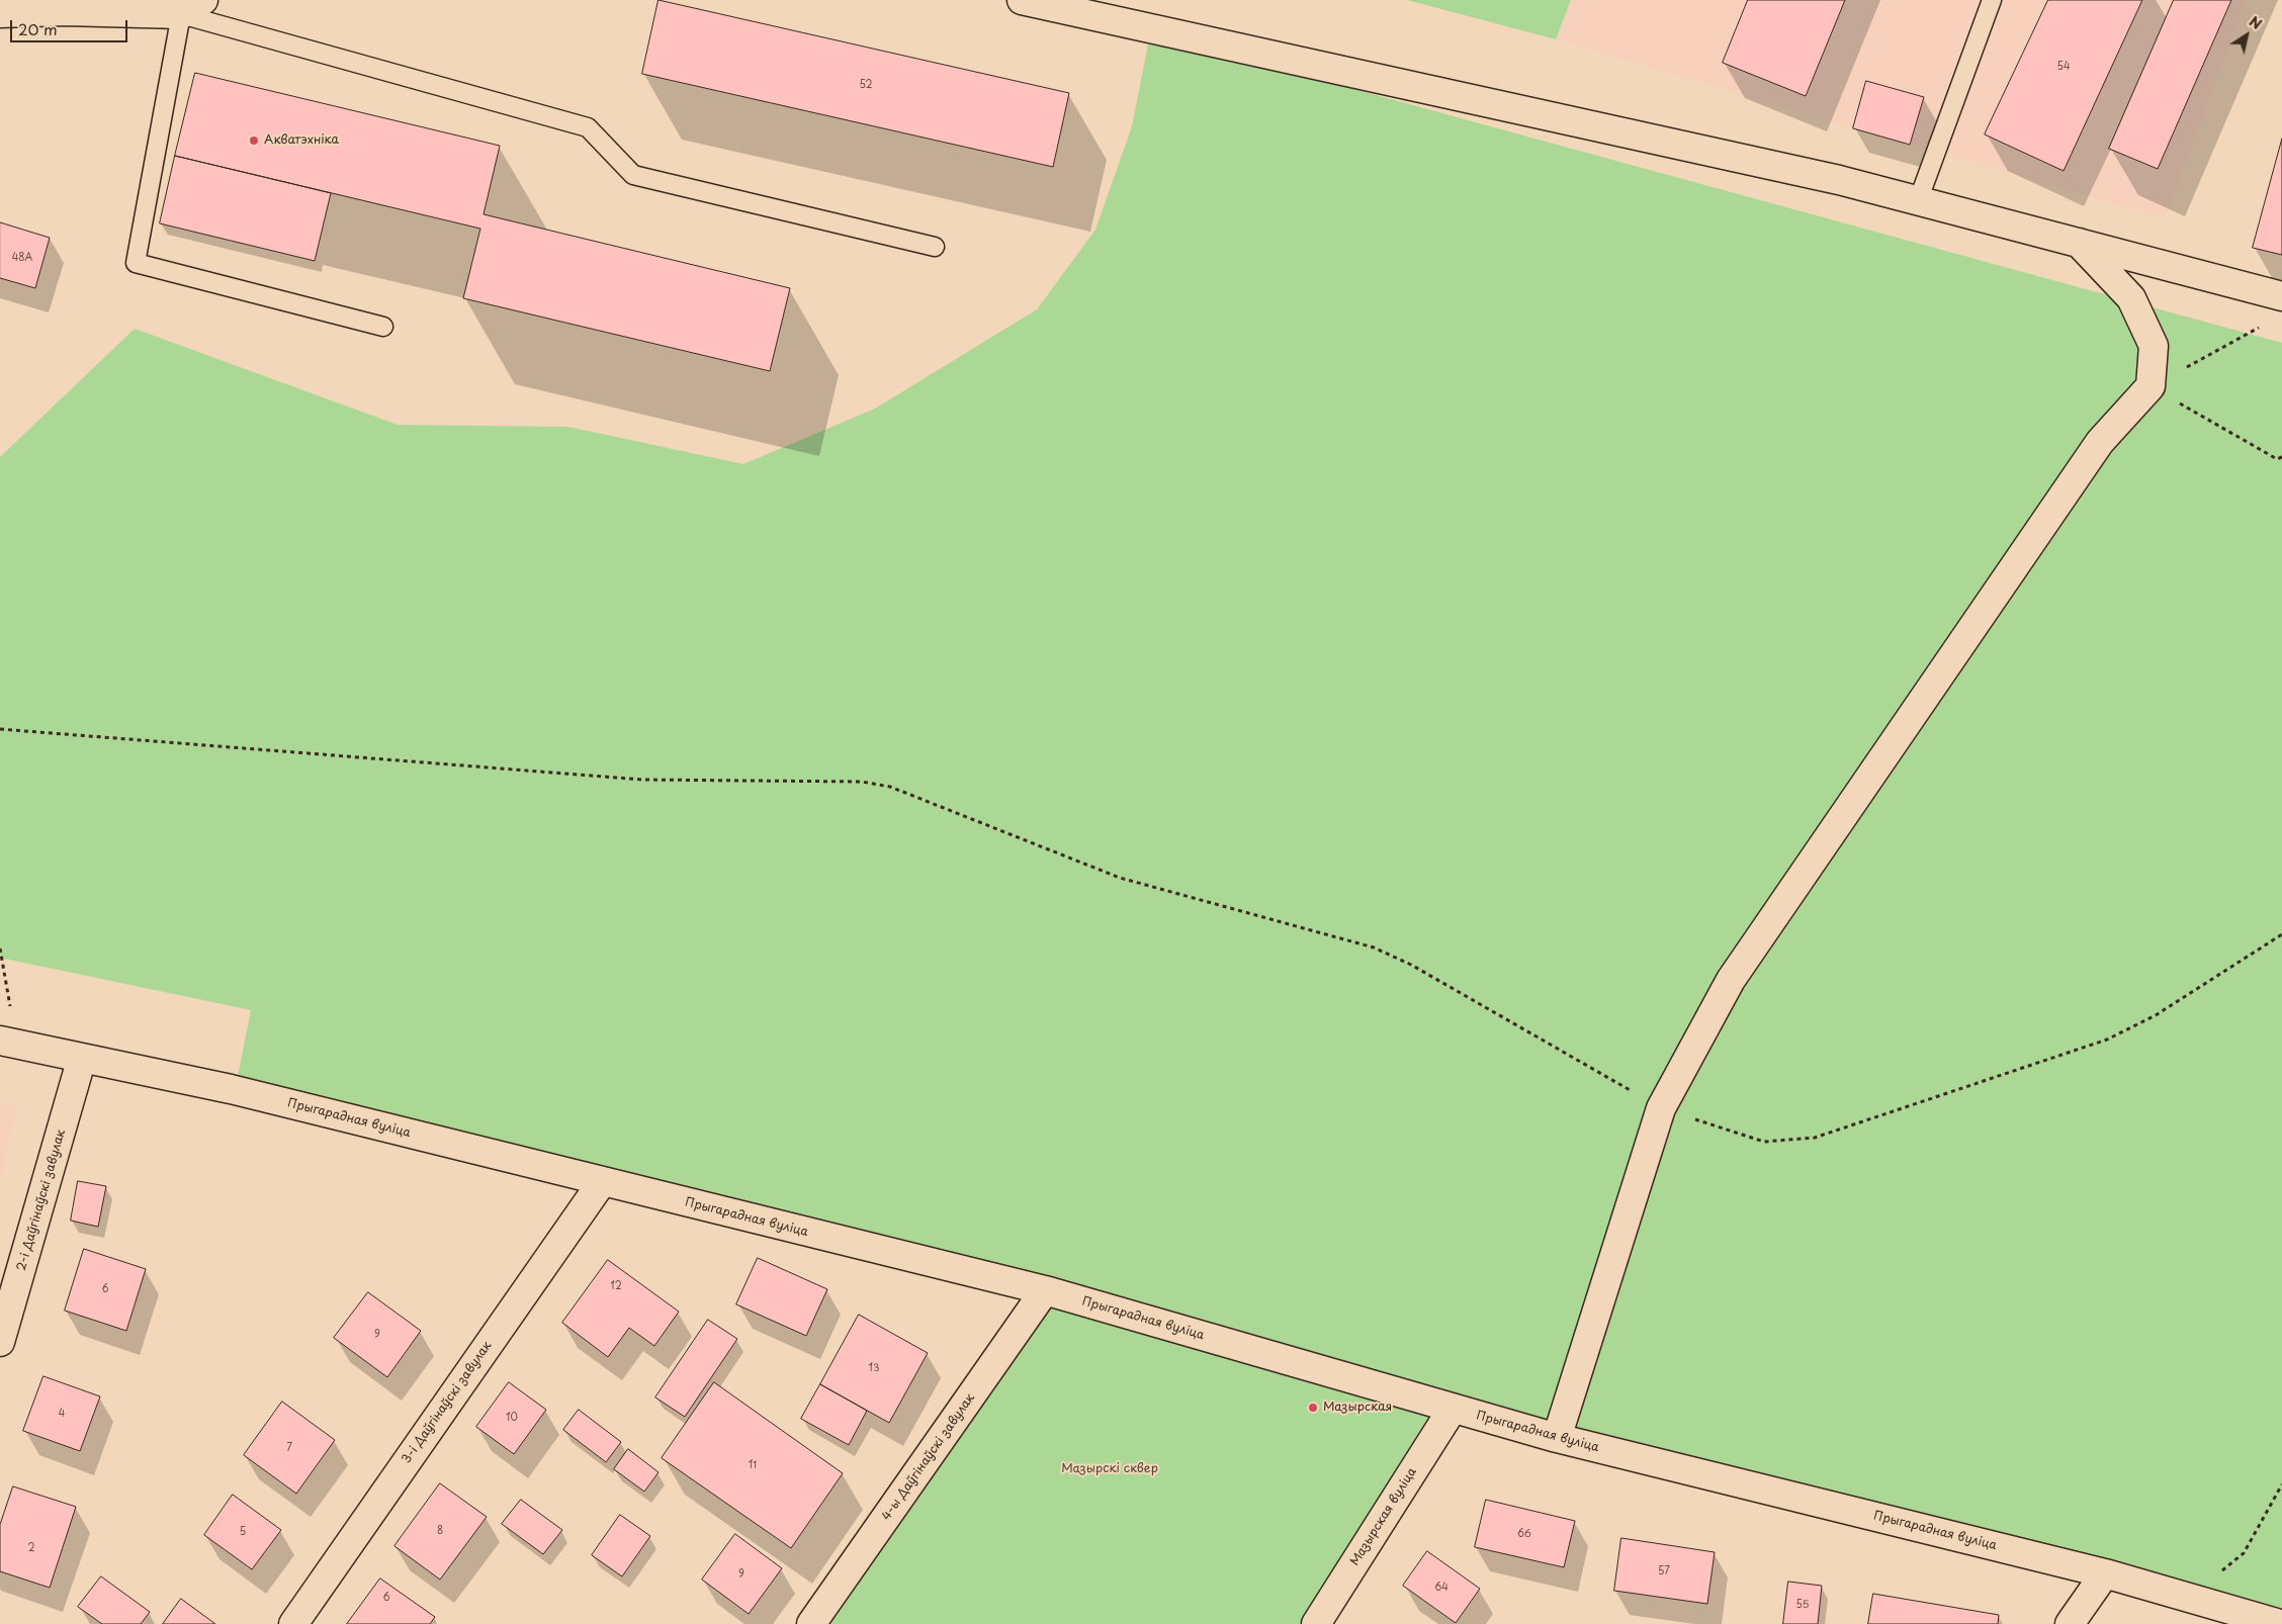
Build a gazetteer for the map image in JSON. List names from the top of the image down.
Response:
{
  "streets": {
    "street": [
      "Прыгарадная вуліца",
      "2-і Даўгінаўскі завулак",
      "3-і Даўгінаўскі завулак",
      "4-ы Даўгінаўскі завулак",
      "Мазырская вуліца"
    ]
  },
  "crossings": [
    ["Прыгарадная вуліца", "2-і Даўгінаўскі завулак"],
    ["Прыгарадная вуліца", "3-і Даўгінаўскі завулак"],
    ["Прыгарадная вуліца", "4-ы Даўгінаўскі завулак"],
    ["Прыгарадная вуліца", "Мазырская вуліца"]
  ],
  "parks": ["Мазырскі сквер"],
  "places": ["Акватэхніка", "Мазырская"],
  "house_numbers": [
    "54",
    "52",
    "48А",
    "12",
    "6",
    "9",
    "13",
    "4",
    "10",
    "7",
    "11",
    "8",
    "5",
    "66",
    "2",
    "57",
    "9",
    "64",
    "6",
    "55"
  ],
  "scale_bar": "20 m",
  "north": "top right"
}
